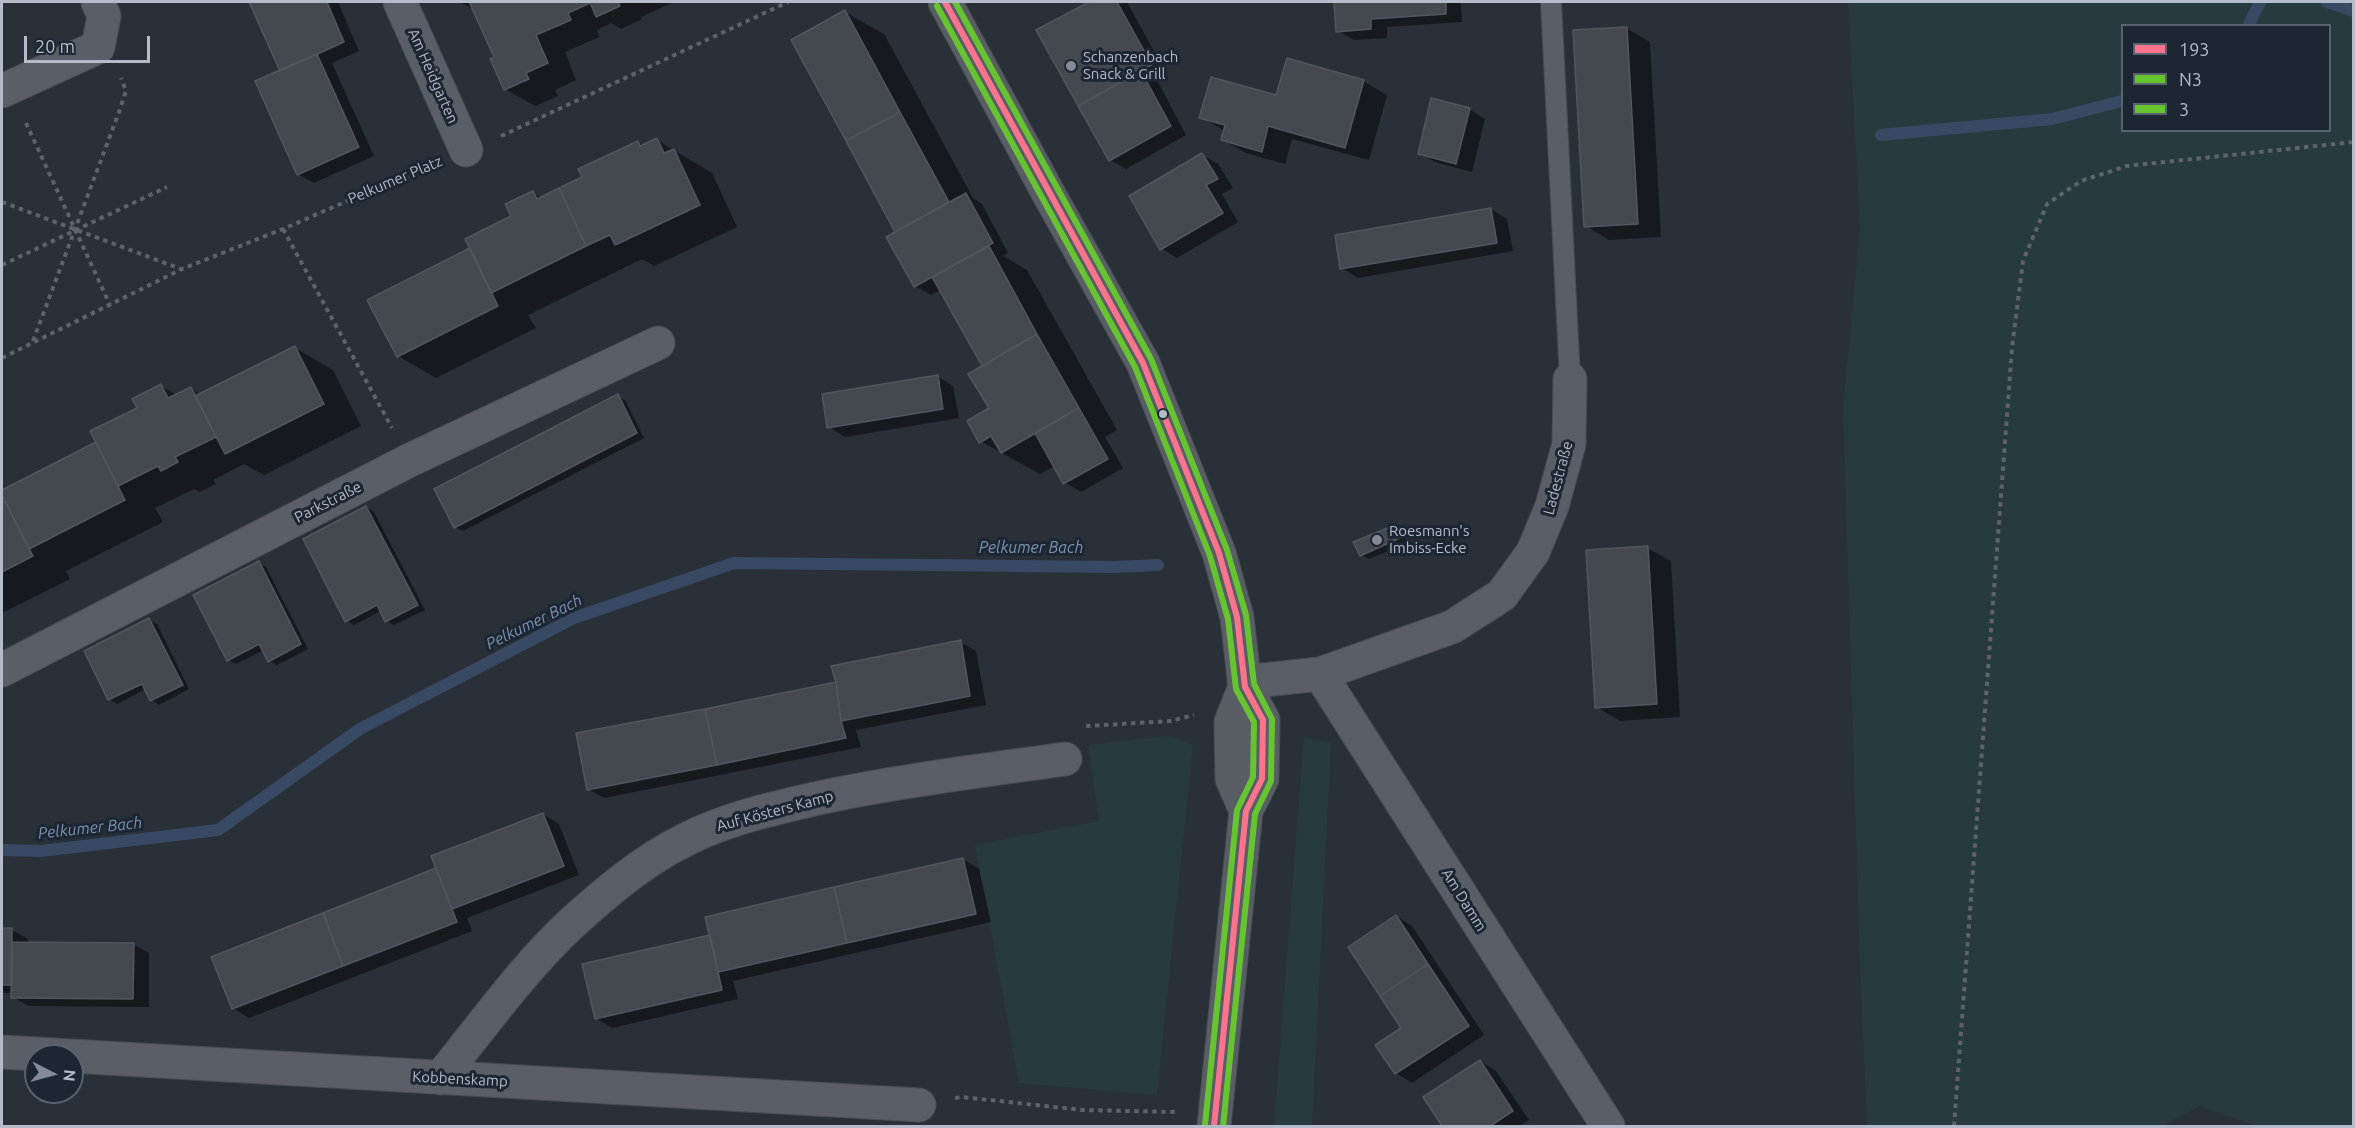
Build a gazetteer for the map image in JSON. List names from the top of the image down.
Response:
{
  "streets": {
    "street": [
      "Am Heidgarten",
      "Ladestraße",
      "Parkstraße",
      "Auf Kösters Kamp",
      "Am Damm",
      "Kobbenskamp"
    ],
    "path": ["Pelkumer Platz"]
  },
  "crossings": [
    ["Am Heidgarten", "Pelkumer Platz"],
    ["Ladestraße", "Am Damm"],
    ["Auf Kösters Kamp", "Kobbenskamp"]
  ],
  "water": ["Pelkumer Bach"],
  "places": ["Schanzenbach Snack & Grill", "Roesmann's Imbiss-Ecke"],
  "lines": ["transit line 193", "transit line 3", "transit line N3"],
  "legend": ["193", "N3", "3"],
  "scale_bar": "20 m",
  "north": "right"
}
